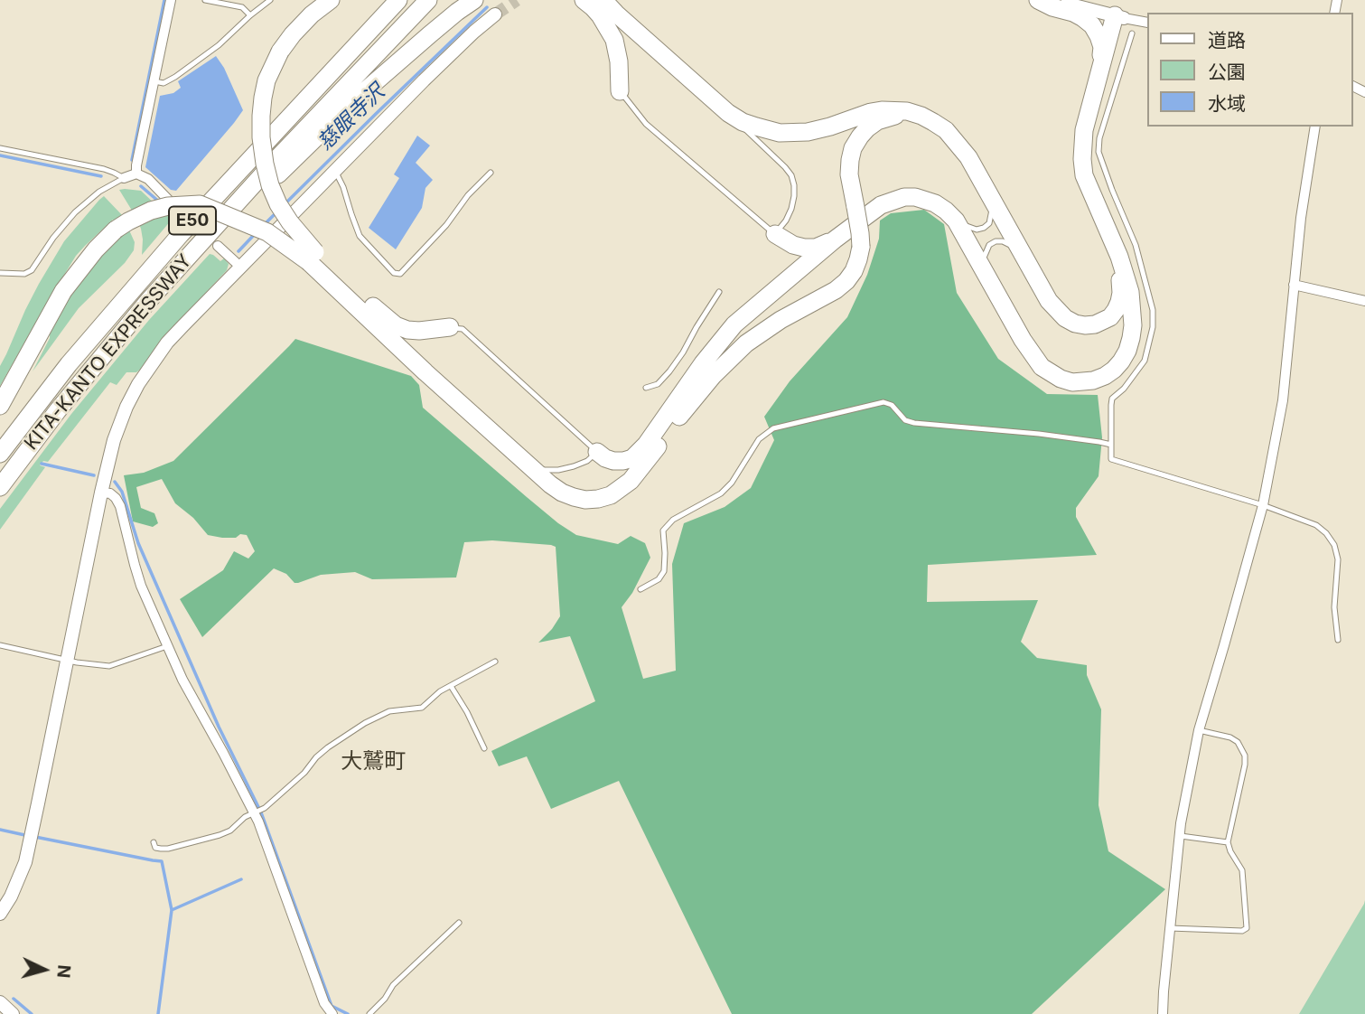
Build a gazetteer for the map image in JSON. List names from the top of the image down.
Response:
{
  "streets": {
    "highway": ["E50", "KITA-KANTO EXPRESSWAY"]
  },
  "districts": ["大鷲町"],
  "water": ["慈眼寺沢"],
  "legend": ["道路", "公園", "水域"],
  "north": "right"
}
